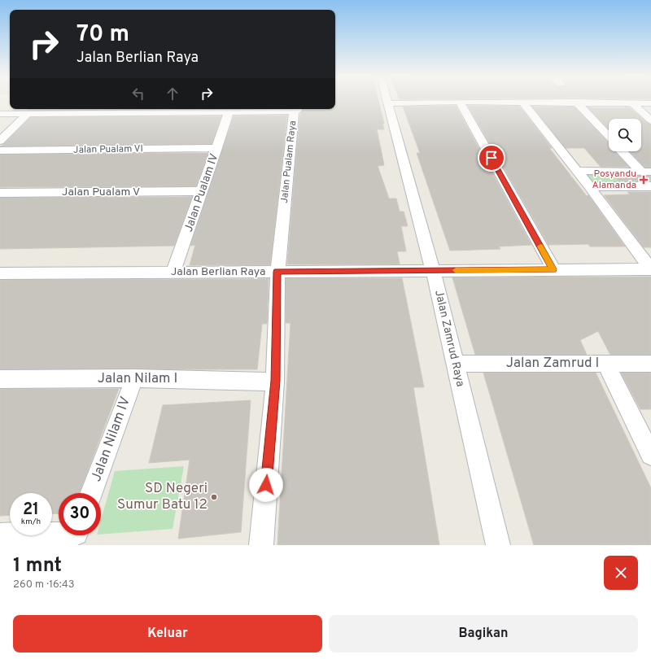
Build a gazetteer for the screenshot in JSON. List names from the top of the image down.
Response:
{
  "streets": {
    "street": [
      "Jalan Pualam VI",
      "Jalan Pualam Raya",
      "Jalan Pualam V",
      "Jalan Pualam IV",
      "Jalan Berlian Raya",
      "Jalan Zamrud Raya",
      "Jalan Zamrud I",
      "Jalan Nilam I",
      "Jalan Nilam IV"
    ]
  },
  "crossings": [
    ["Jalan Pualam VI", "Jalan Pualam IV"],
    ["Jalan Pualam Raya", "Jalan Pualam IV"],
    ["Jalan Pualam Raya", "Jalan Berlian Raya"],
    ["Jalan Pualam Raya", "Jalan Nilam I"],
    ["Jalan Pualam V", "Jalan Pualam IV"],
    ["Jalan Pualam IV", "Jalan Berlian Raya"],
    ["Jalan Berlian Raya", "Jalan Zamrud Raya"],
    ["Jalan Zamrud Raya", "Jalan Zamrud I"],
    ["Jalan Nilam I", "Jalan Nilam IV"]
  ],
  "places": {
    "health": ["Posyandu Alamanda"],
    "other": ["SD Negeri Sumur Batu 12"]
  },
  "page": {
    "turn": ["70 m", "Jalan Berlian Raya"],
    "speed": "21 km/h",
    "limit": "30",
    "heading": ["1 mnt", "260 m · 16:43"],
    "buttons": ["Keluar", "Bagikan"]
  }
}
